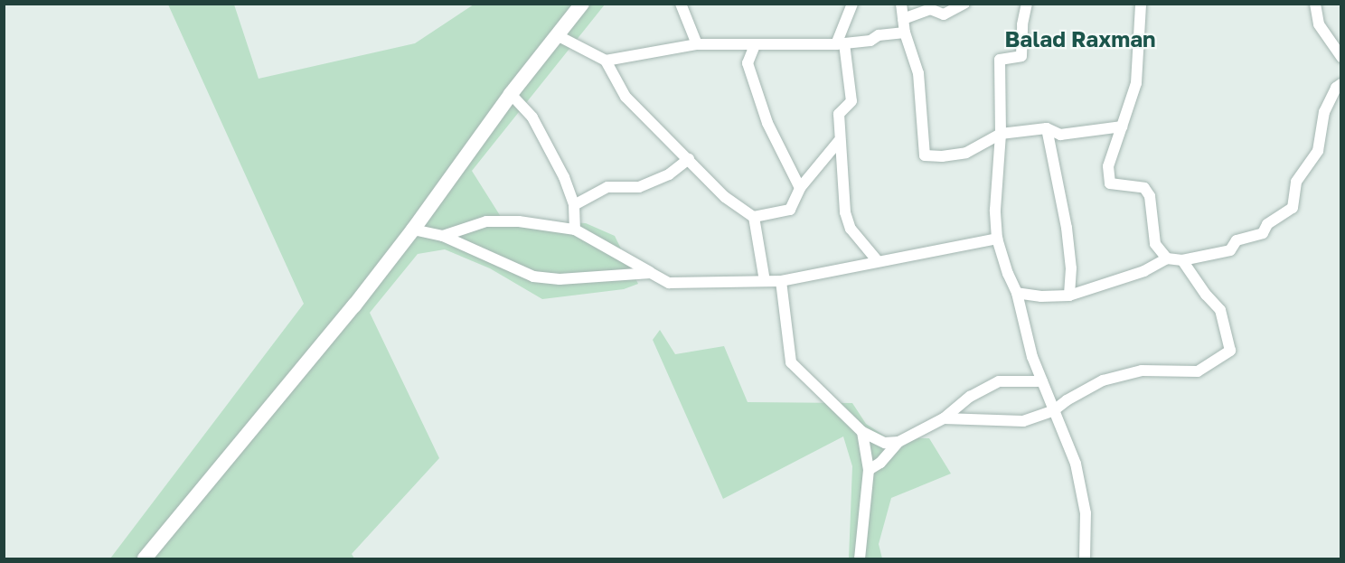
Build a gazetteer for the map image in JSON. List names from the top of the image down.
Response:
{
  "districts": ["Balad Raxman"]
}
